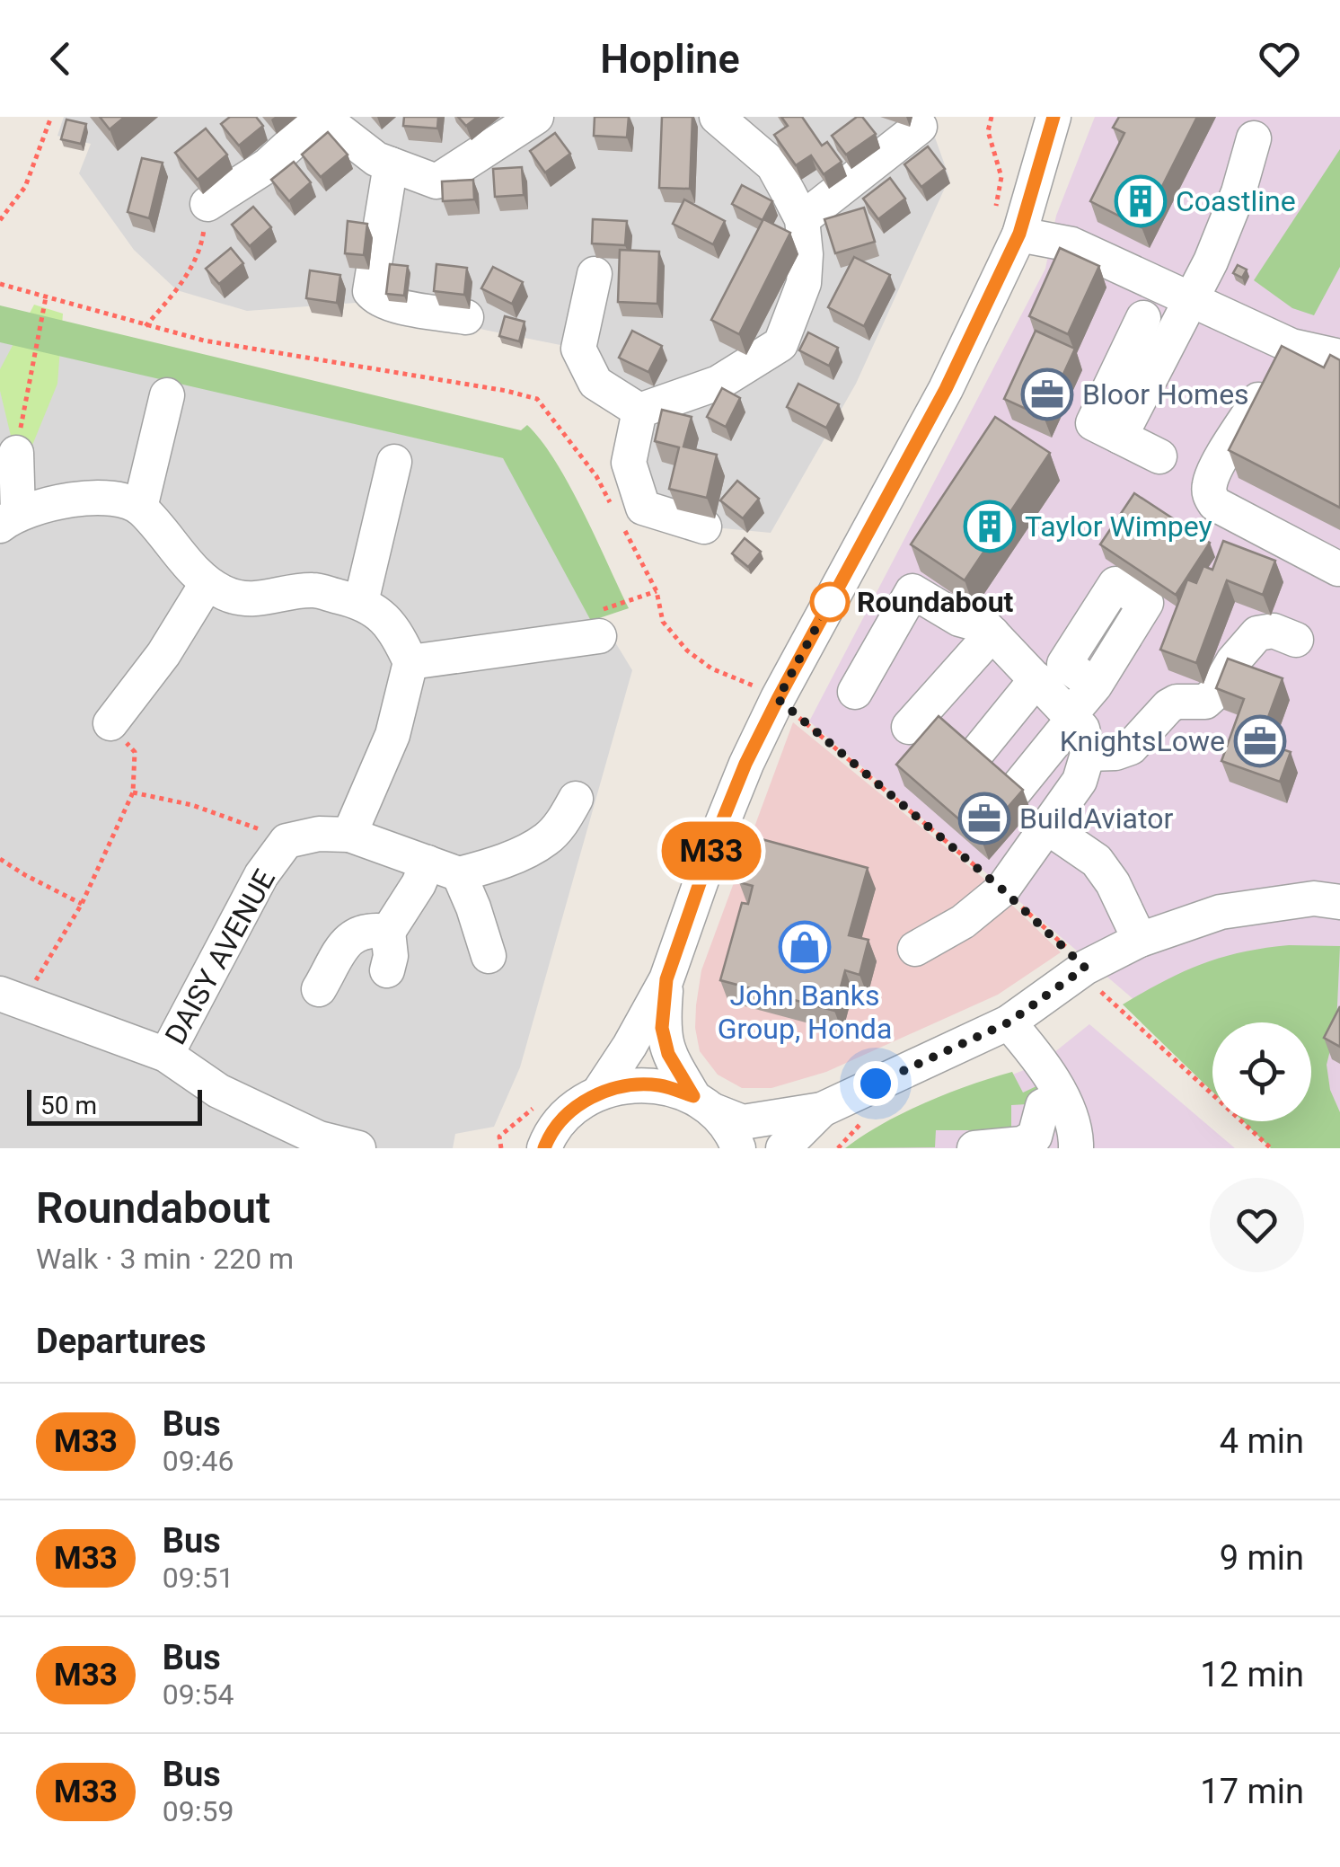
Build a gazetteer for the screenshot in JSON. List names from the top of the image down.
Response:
{
  "streets": {
    "street": ["DAISY AVENUE"]
  },
  "places": {
    "building": ["Coastline", "Taylor Wimpey"],
    "office": ["Bloor Homes", "KnightsLowe", "BuildAviator"],
    "other": ["Roundabout"],
    "shop": ["John Banks Group, Honda"]
  },
  "lines": ["bus line M33"],
  "scale_bar": "50 m",
  "page": {
    "header": "Hopline",
    "on_map": "M33",
    "scale": "50 m",
    "heading": [
      ["Roundabout", "Walk · 3 min · 220 m"],
      "Departures"
    ],
    "list": [
      {
        "mark": "M33",
        "name": "Bus",
        "note": "09:46",
        "value": "4 min"
      },
      {
        "mark": "M33",
        "name": "Bus",
        "note": "09:51",
        "value": "9 min"
      },
      {
        "mark": "M33",
        "name": "Bus",
        "note": "09:54",
        "value": "12 min"
      },
      {
        "mark": "M33",
        "name": "Bus",
        "note": "09:59",
        "value": "17 min"
      }
    ]
  }
}
